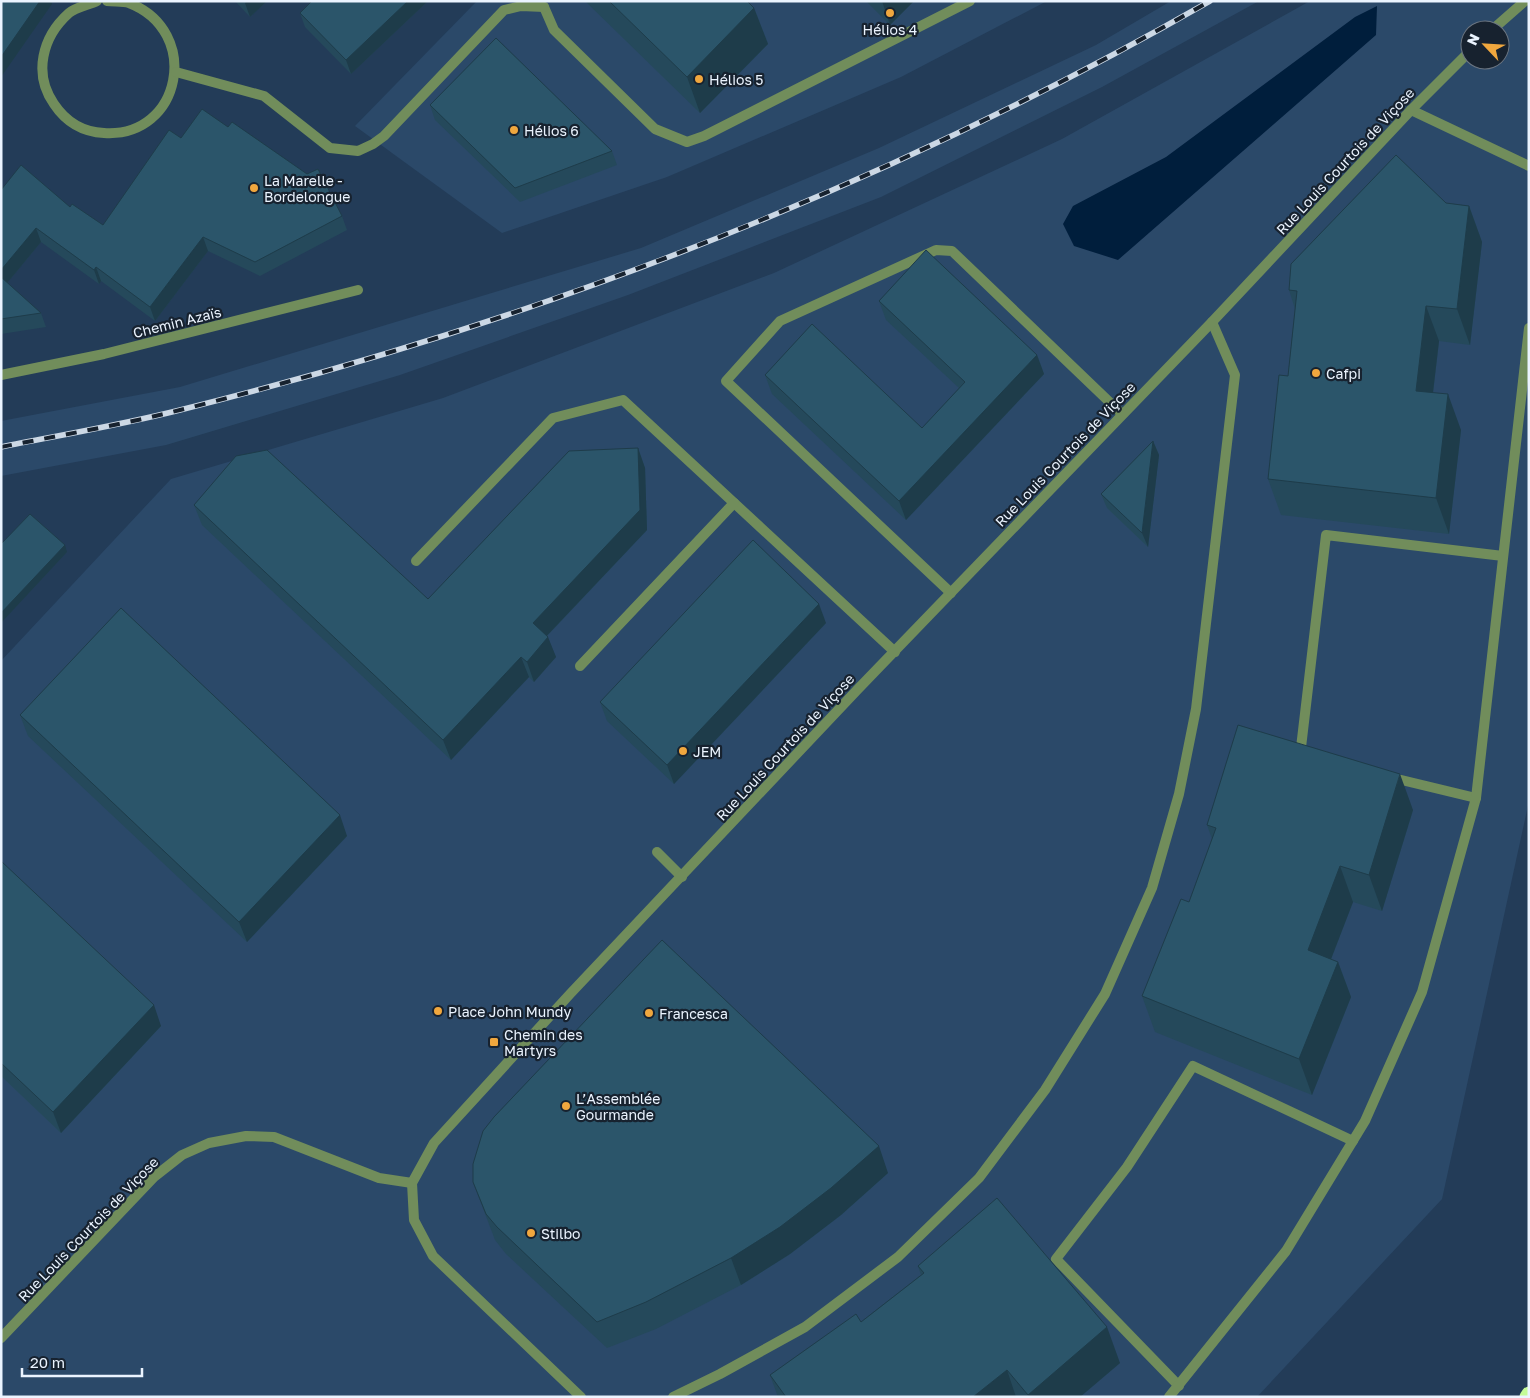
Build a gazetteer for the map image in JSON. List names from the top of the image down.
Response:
{
  "streets": {
    "street": ["Rue Louis Courtois de Viçose", "Chemin Azaïs"]
  },
  "places": {
    "other": [
      "Hélios 4",
      "Hélios 5",
      "Hélios 6",
      "La Marelle - Bordelongue",
      "Cafpi",
      "JEM",
      "Place John Mundy",
      "Francesca",
      "L’Assemblée Gourmande",
      "Stilbo"
    ],
    "transit": ["Chemin des Martyrs"]
  },
  "scale_bar": "20 m",
  "north": "top left"
}
